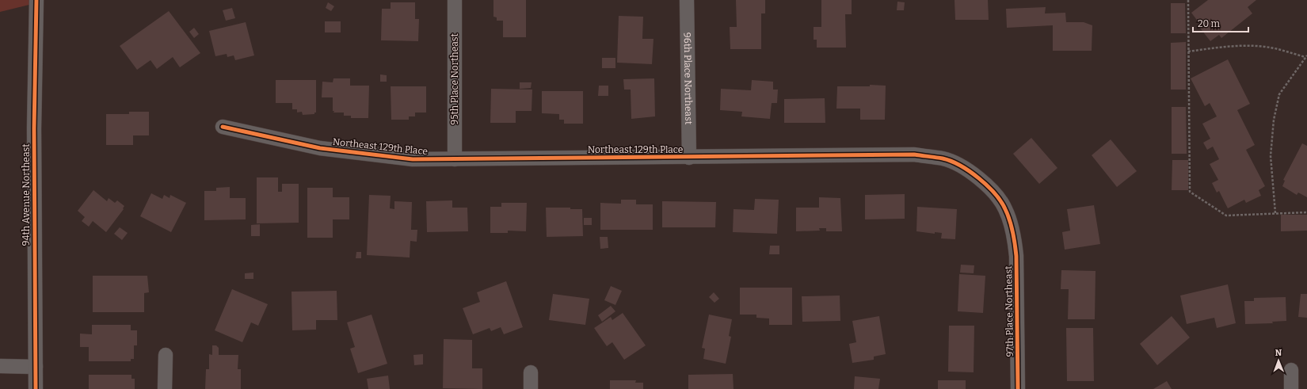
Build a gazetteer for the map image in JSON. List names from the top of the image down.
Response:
{
  "streets": {
    "street": [
      "96th Place Northeast",
      "95th Place Northeast",
      "Northeast 129th Place",
      "94th Avenue Northeast",
      "97th Place Northeast"
    ]
  },
  "crossings": [
    ["96th Place Northeast", "Northeast 129th Place"],
    ["95th Place Northeast", "Northeast 129th Place"],
    ["Northeast 129th Place", "97th Place Northeast"]
  ],
  "scale_bar": "20 m",
  "north": "top"
}
